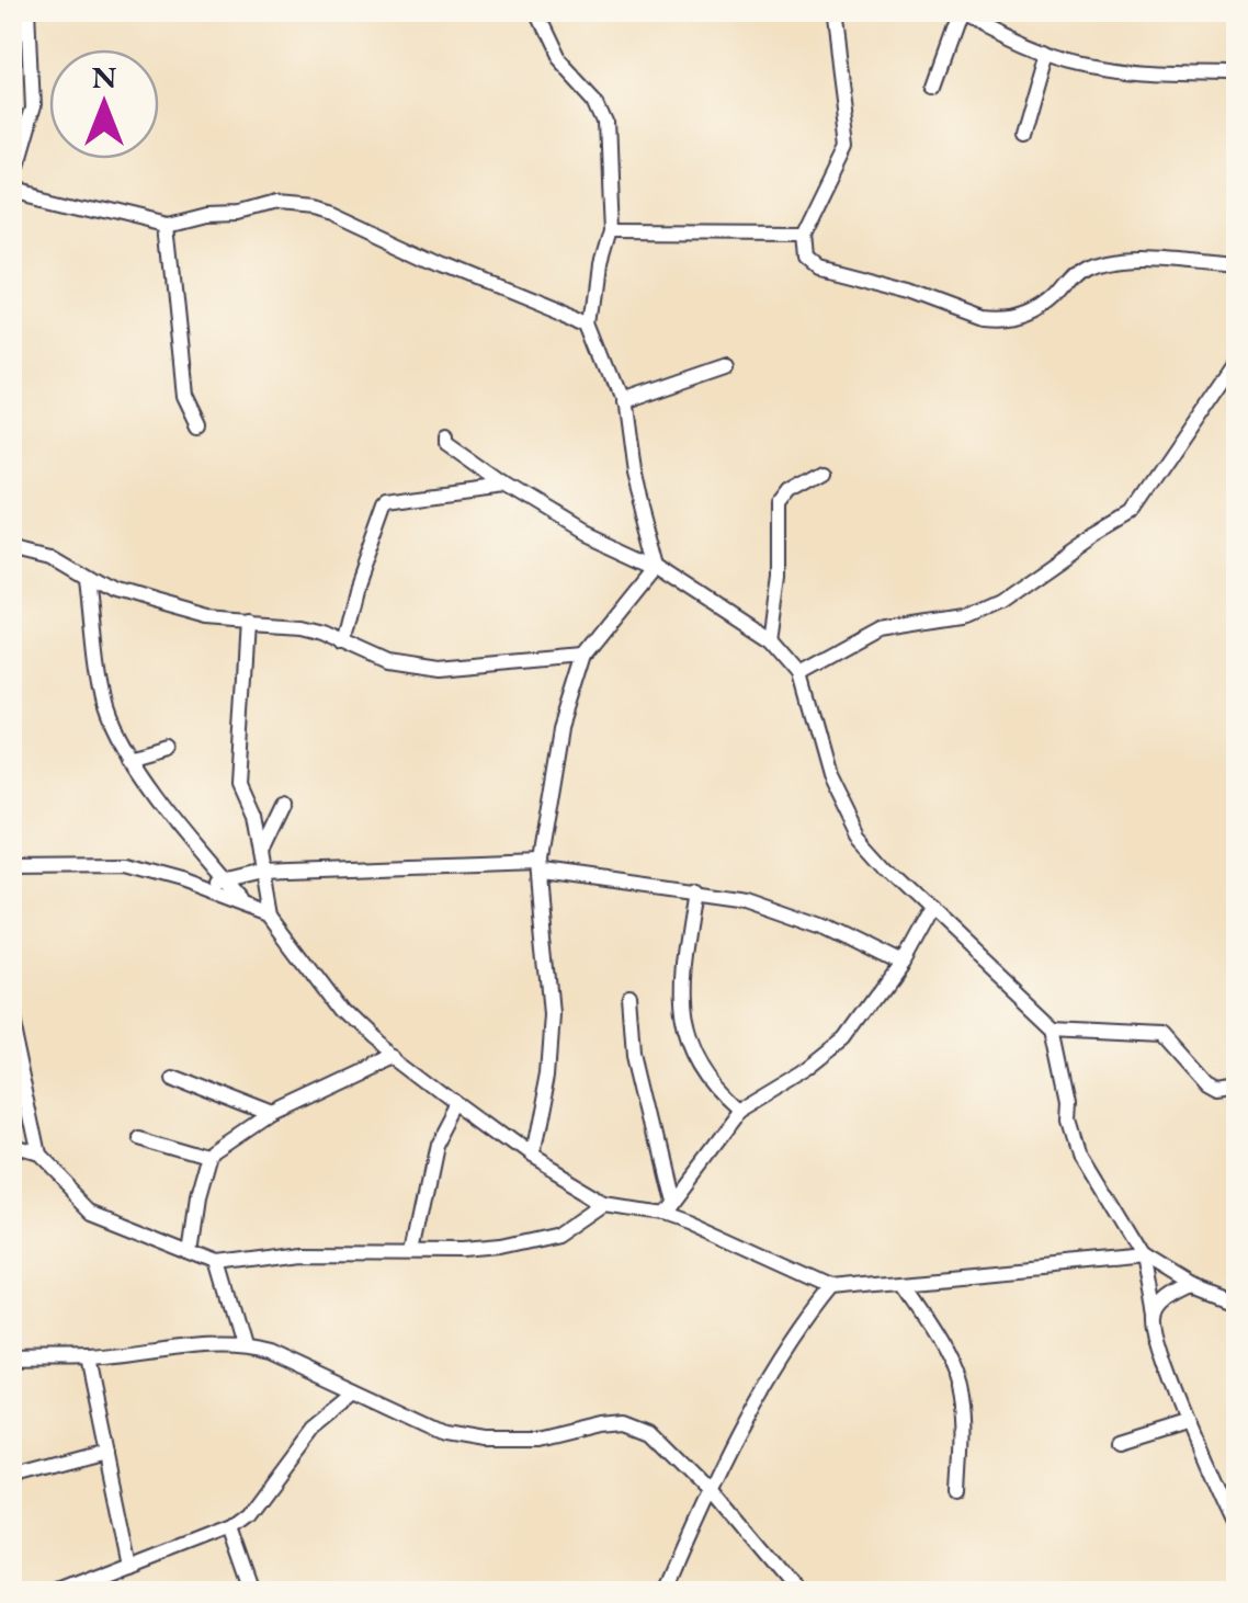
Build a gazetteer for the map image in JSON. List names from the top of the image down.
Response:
{
  "north": "top"
}
